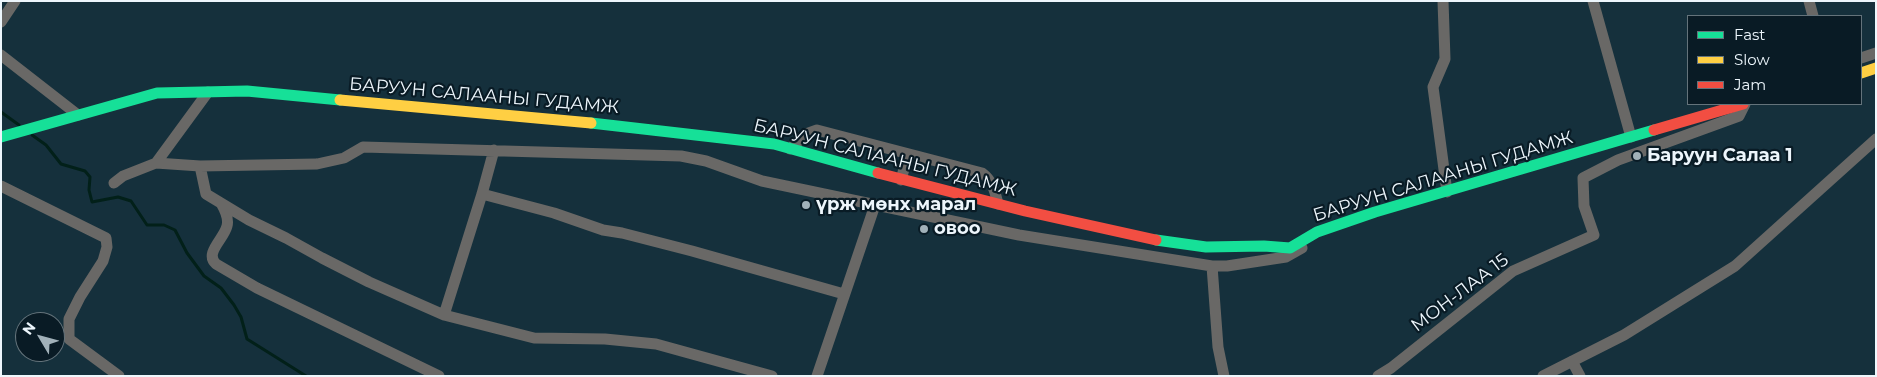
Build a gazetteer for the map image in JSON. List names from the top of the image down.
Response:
{
  "streets": {
    "main road": ["БАРУУН САЛААНЫ ГУДАМЖ"],
    "street": ["МОН-ЛАА 15"]
  },
  "places": ["Баруун Салаа 1", "үрж мөнх марал", "овоо"],
  "legend": ["Fast", "Slow", "Jam"],
  "north": "top left"
}
